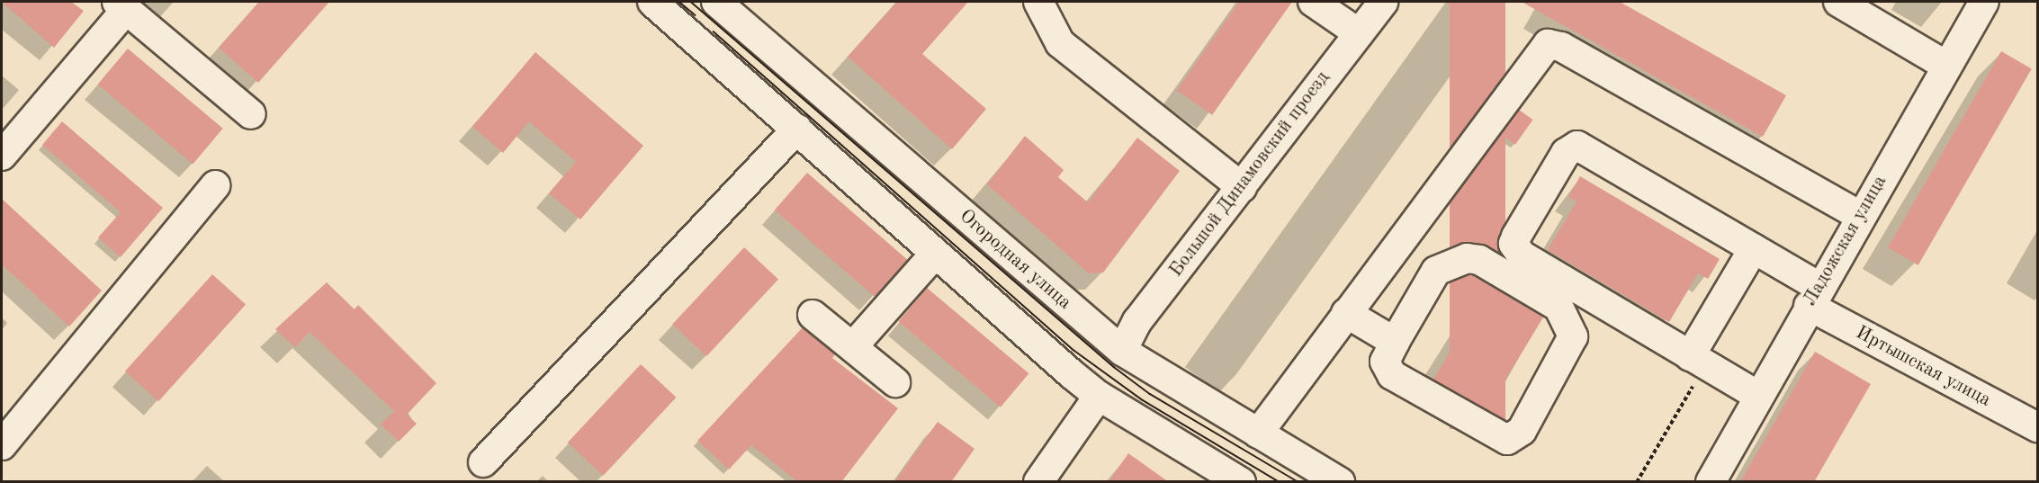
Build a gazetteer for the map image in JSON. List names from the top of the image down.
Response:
{
  "streets": {
    "street": [
      "Большой Динамовский проезд",
      "Ладожская улица",
      "Огородная улица",
      "Иртышская улица"
    ]
  },
  "crossings": [
    ["Большой Динамовский проезд", "Огородная улица"],
    ["Ладожская улица", "Иртышская улица"]
  ]
}
